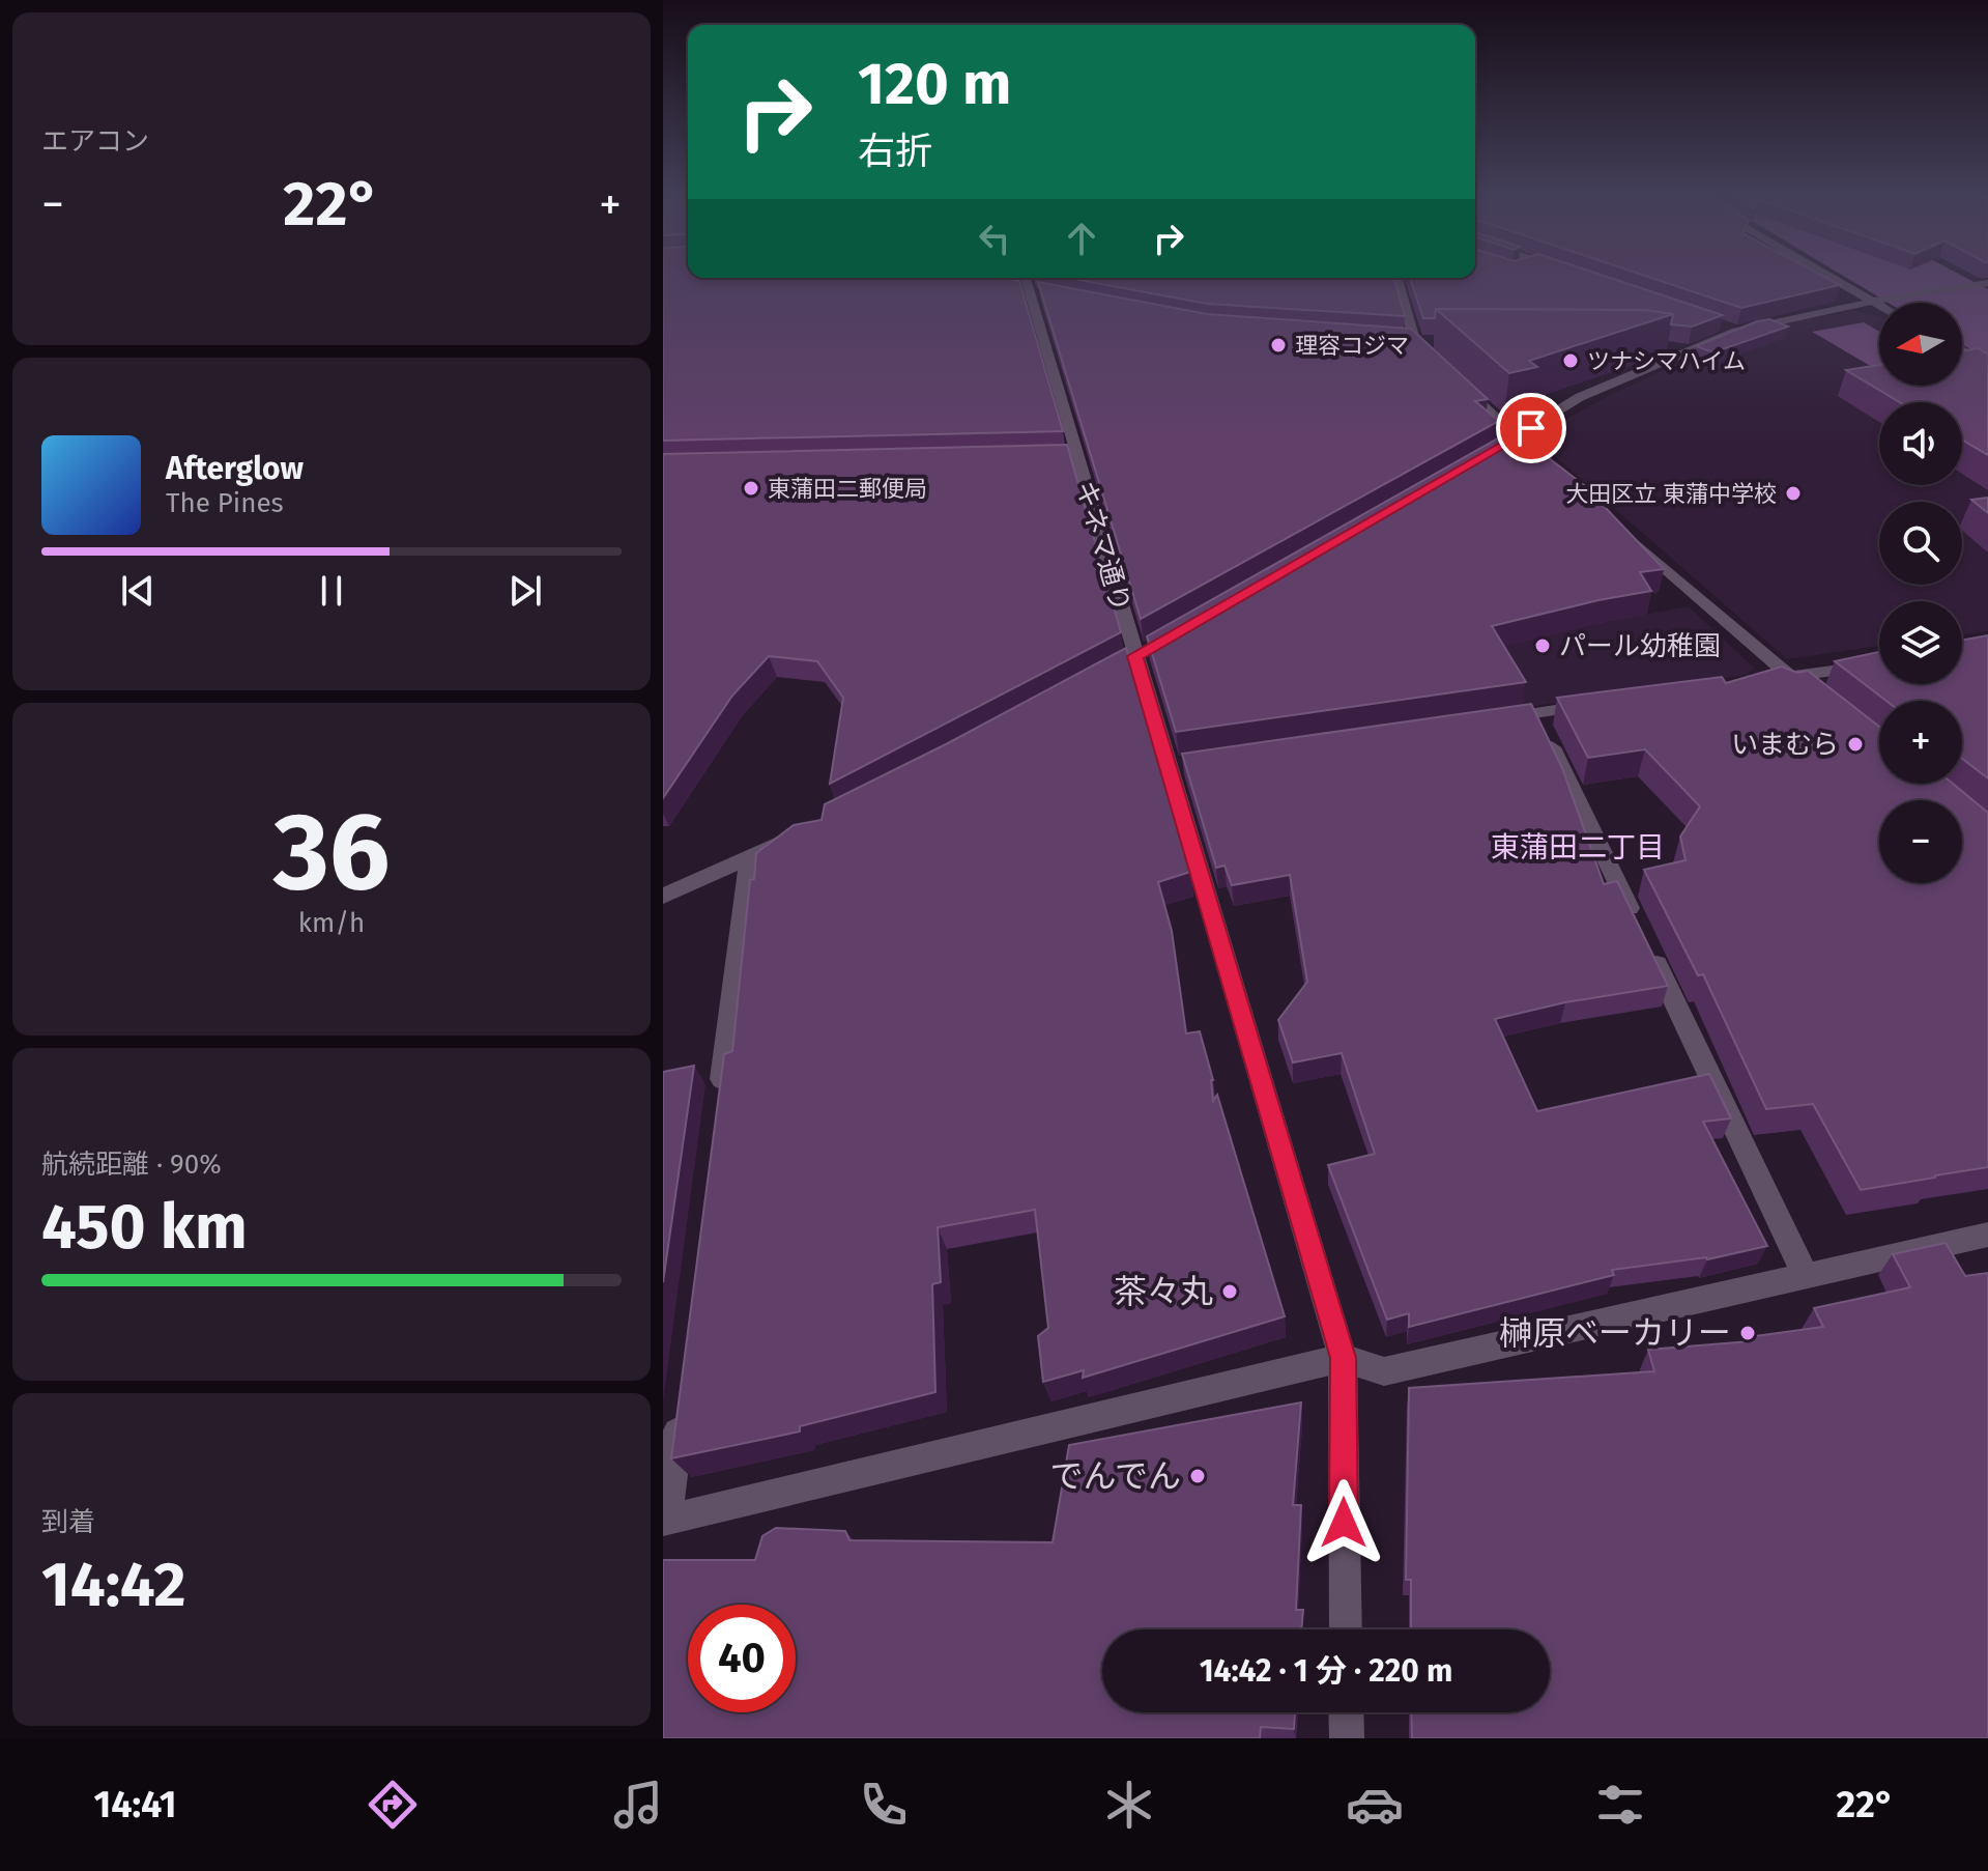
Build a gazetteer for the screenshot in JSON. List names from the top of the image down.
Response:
{
  "streets": {
    "street": ["キネマ通り"]
  },
  "districts": ["東蒲田二丁目"],
  "places": [
    "理容コジマ",
    "ツナシマハイム",
    "東蒲田二郵便局",
    "大田区立 東蒲中学校",
    "パール幼稚園",
    "いまむら",
    "茶々丸",
    "榊原ベーカリー",
    "でんでん"
  ],
  "north": "left",
  "page": {
    "tile": [
      "エアコン",
      ["36", "km/h"],
      ["航続距離 · 90%", "450 km"],
      ["到着", "14:42"]
    ],
    "turn": ["120 m", "右折"],
    "heat": ["−", "22°", "+"],
    "map_buttons": ["+", "−"],
    "song": ["Afterglow", "The Pines"],
    "limit": "40",
    "trip": "14:42 · 1 分 · 220 m",
    "tabs": ["14:41", "22°"]
  }
}
